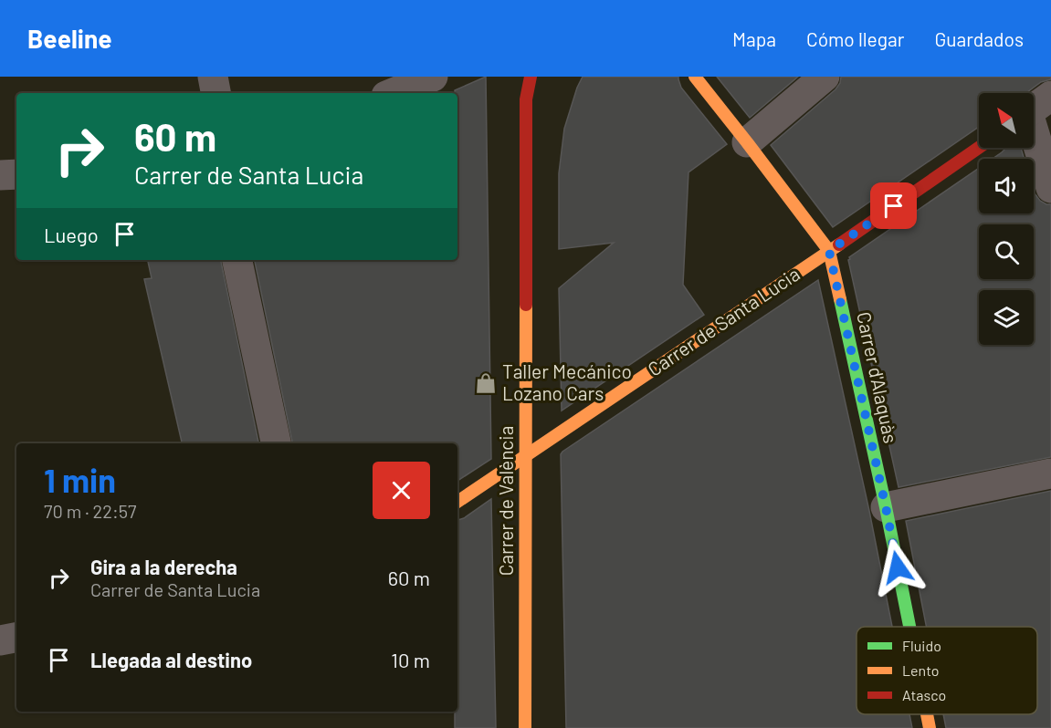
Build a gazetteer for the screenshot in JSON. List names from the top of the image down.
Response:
{
  "streets": {
    "street": ["Carrer de Santa Lucia", "Carrer d'Alaquàs", "Carrer de València"]
  },
  "crossings": [
    ["Carrer de Santa Lucia", "Carrer d'Alaquàs"],
    ["Carrer de Santa Lucia", "Carrer de València"]
  ],
  "places": {
    "shop": ["Taller Mecánico Lozano Cars"]
  },
  "legend": ["Fluido", "Lento", "Atasco"],
  "north": "top left",
  "page": {
    "header": "Beeline",
    "nav": ["Mapa", "Cómo llegar", "Guardados"],
    "turn": ["60 m", "Carrer de Santa Lucia"],
    "then": "Luego",
    "heading": ["1 min", "70 m · 22:57"],
    "list": [
      {
        "name": "Gira a la derecha",
        "note": "Carrer de Santa Lucia",
        "value": "60 m"
      },
      {
        "name": "Llegada al destino",
        "value": "10 m"
      }
    ]
  }
}
